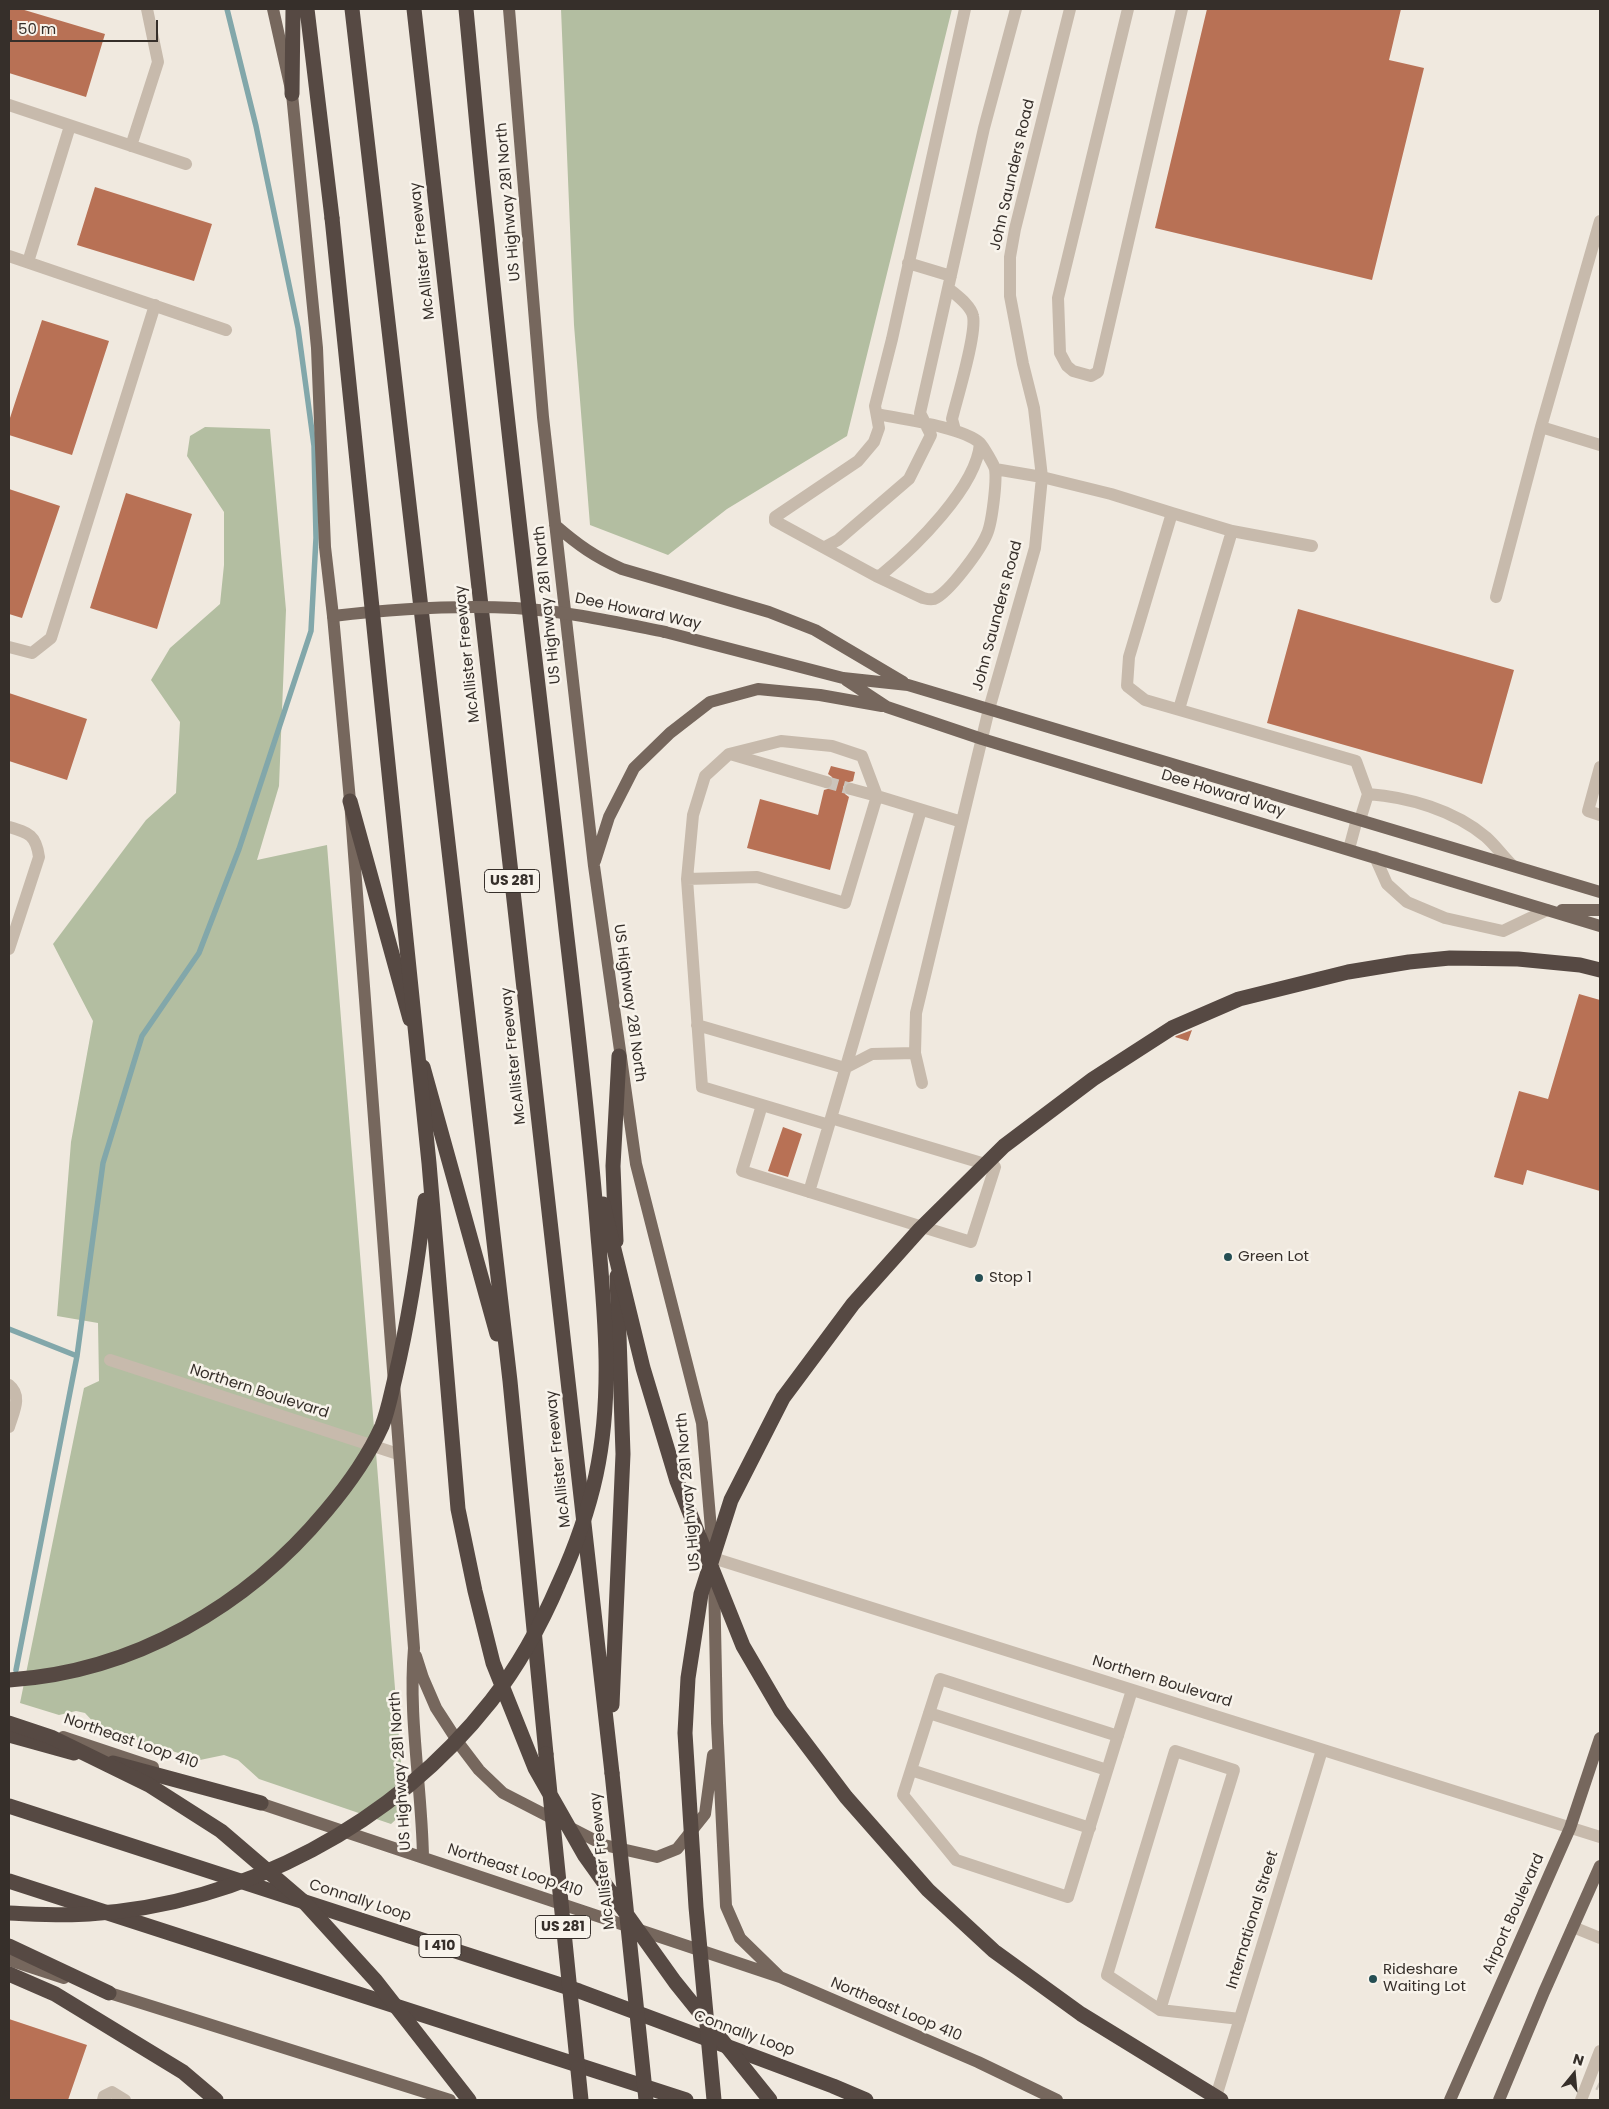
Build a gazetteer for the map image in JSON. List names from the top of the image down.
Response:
{
  "streets": {
    "highway": [
      "McAllister Freeway",
      "US 281",
      "Connally Loop",
      "I 410"
    ],
    "main road": [
      "US Highway 281 North",
      "Dee Howard Way",
      "Northeast Loop 410",
      "Airport Boulevard"
    ],
    "street": ["John Saunders Road", "Northern Boulevard", "International Street"]
  },
  "crossings": [
    ["John Saunders Road", "Dee Howard Way"],
    ["US Highway 281 North", "Dee Howard Way"],
    ["US Highway 281 North", "Northern Boulevard"],
    ["US Highway 281 North", "Northeast Loop 410"],
    ["Northern Boulevard", "Airport Boulevard"],
    ["Northern Boulevard", "International Street"]
  ],
  "places": ["Green Lot", "Stop 1", "Rideshare Waiting Lot"],
  "scale_bar": "50 m",
  "north": "top"
}
